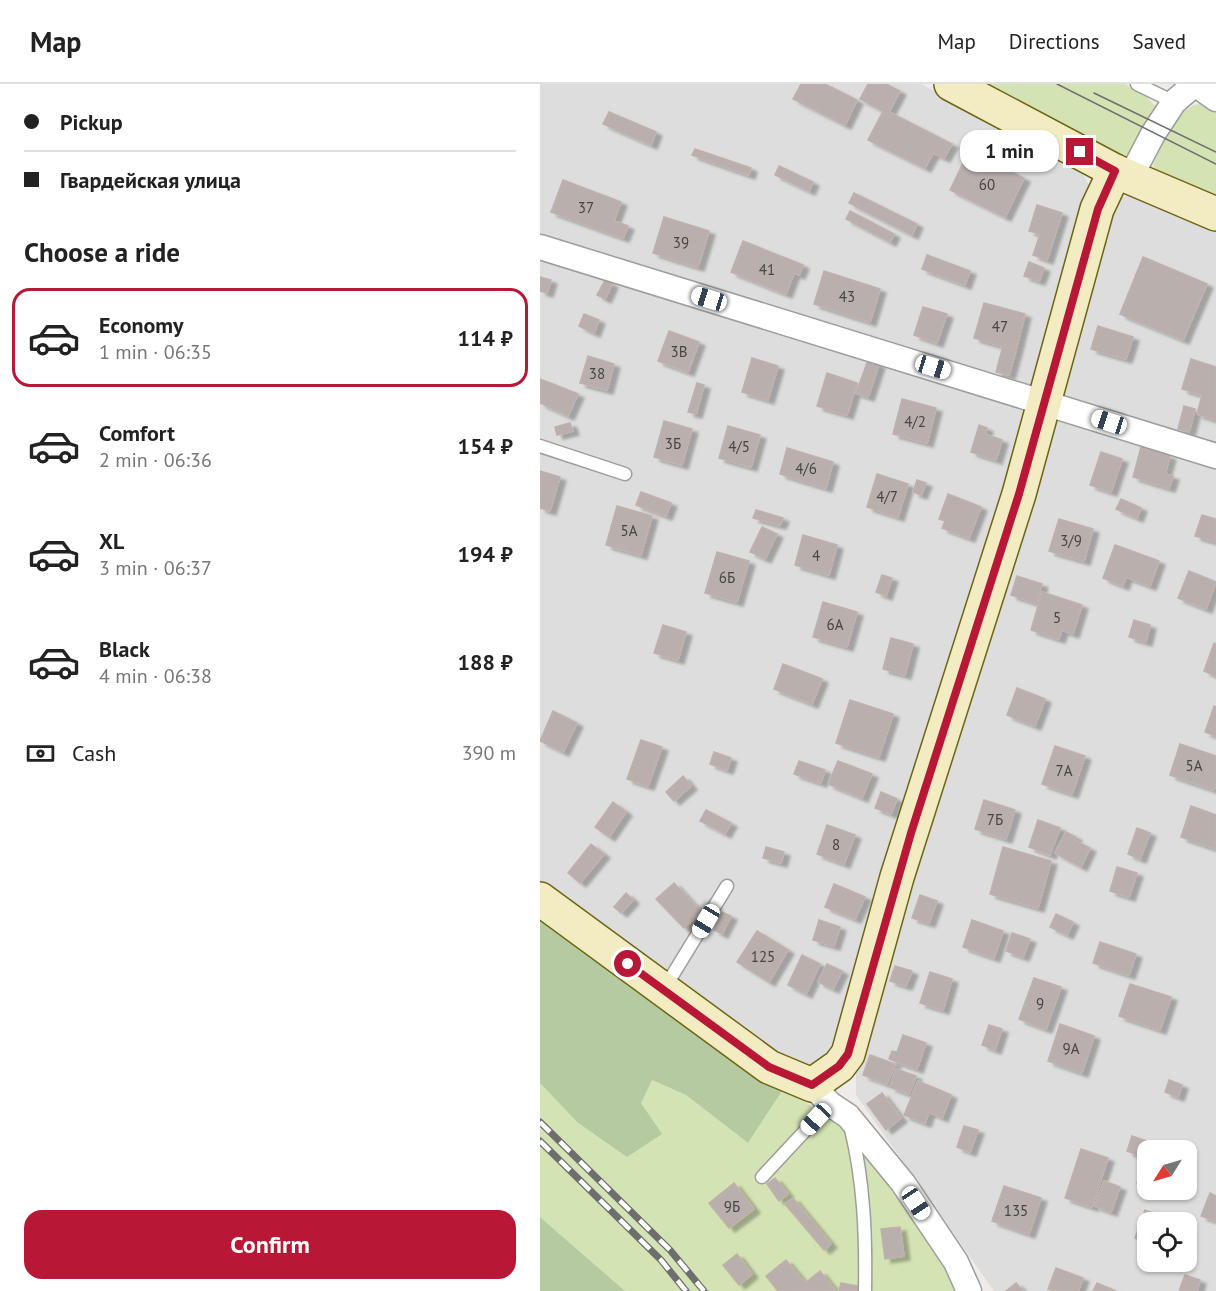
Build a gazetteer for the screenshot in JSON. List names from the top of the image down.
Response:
{
  "house_numbers": [
    "60",
    "37",
    "39",
    "41",
    "43",
    "47",
    "3В",
    "38",
    "4/2",
    "3Б",
    "4/5",
    "4/6",
    "4/7",
    "5А",
    "3/9",
    "4",
    "6Б",
    "5",
    "6А",
    "5А",
    "7А",
    "7Б",
    "8",
    "125",
    "9",
    "9А",
    "9Б",
    "135"
  ],
  "north": "bottom left",
  "page": {
    "header": "Map",
    "nav": ["Map", "Directions", "Saved"],
    "banner": ["Pickup", "Гвардейская улица"],
    "bubble": "1 min",
    "heading": "Choose a ride",
    "list": [
      {
        "name": "Economy",
        "note": "1 min · 06:35",
        "value": "114 ₽"
      },
      {
        "name": "Comfort",
        "note": "2 min · 06:36",
        "value": "154 ₽"
      },
      {
        "name": "XL",
        "note": "3 min · 06:37",
        "value": "194 ₽"
      },
      {
        "name": "Black",
        "note": "4 min · 06:38",
        "value": "188 ₽"
      }
    ],
    "pay": ["Cash", "390 m"],
    "buttons": "Confirm"
  }
}
